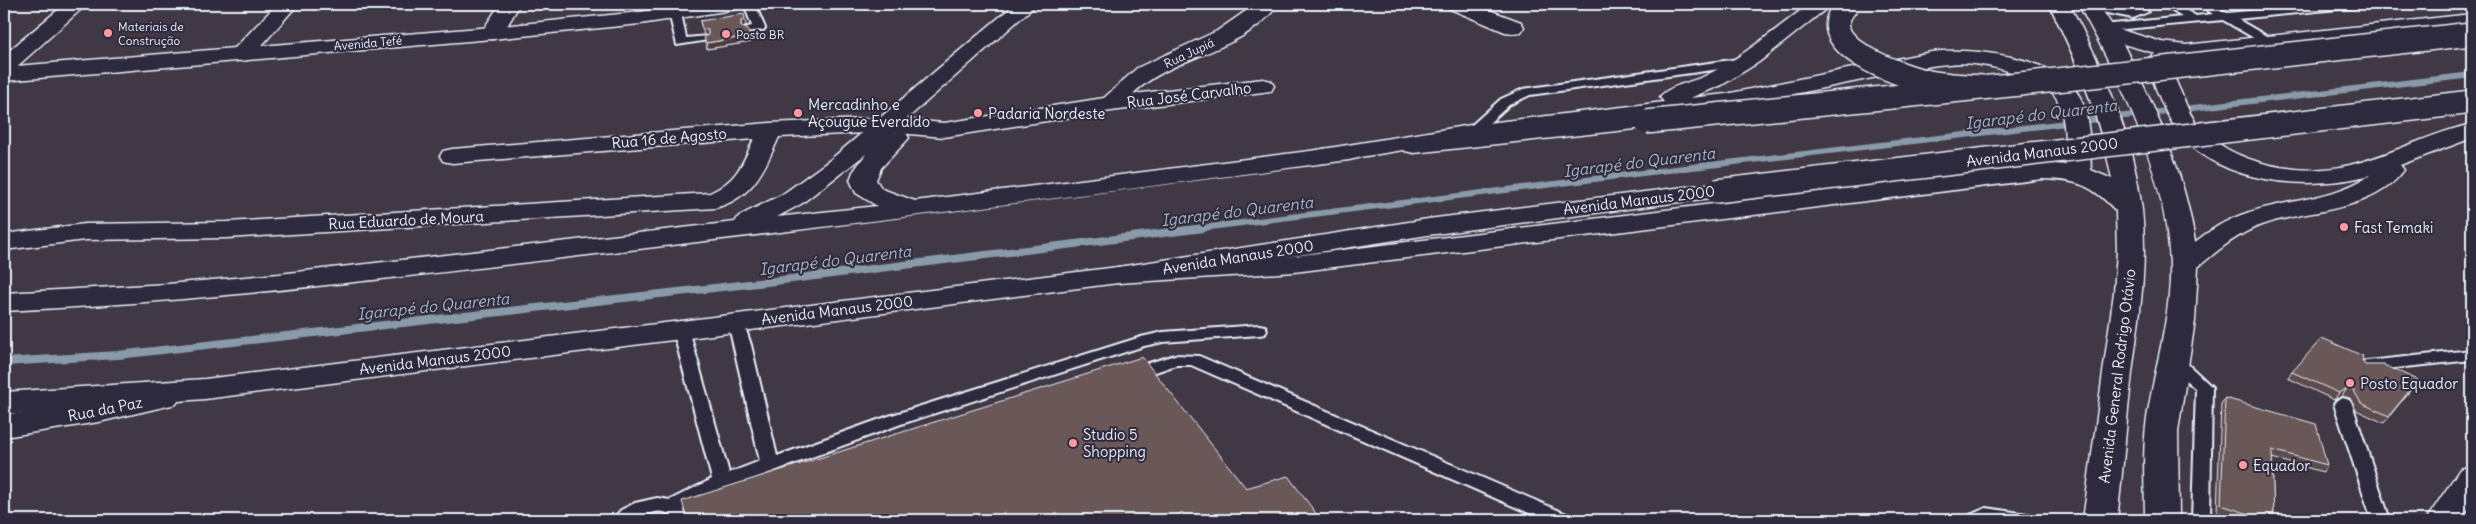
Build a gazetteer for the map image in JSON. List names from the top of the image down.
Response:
{
  "streets": {
    "street": [
      "Avenida Tefé",
      "Rua Jupiá",
      "Rua José Carvalho",
      "Rua 16 de Agosto",
      "Avenida Manaus 2000",
      "Rua Eduardo de Moura",
      "Avenida General Rodrigo Otávio",
      "Rua da Paz"
    ]
  },
  "crossings": [
    ["Rua Jupiá", "Rua José Carvalho"],
    ["Rua José Carvalho", "Rua 16 de Agosto"],
    ["Rua 16 de Agosto", "Rua Eduardo de Moura"],
    ["Avenida Manaus 2000", "Rua da Paz"]
  ],
  "water": ["Igarapé do Quarenta"],
  "places": [
    "Materiais de Construção",
    "Posto BR",
    "Mercadinho e Açougue Everaldo",
    "Padaria Nordeste",
    "Fast Temaki",
    "Posto Equador",
    "Studio 5 Shopping",
    "Equador"
  ]
}
